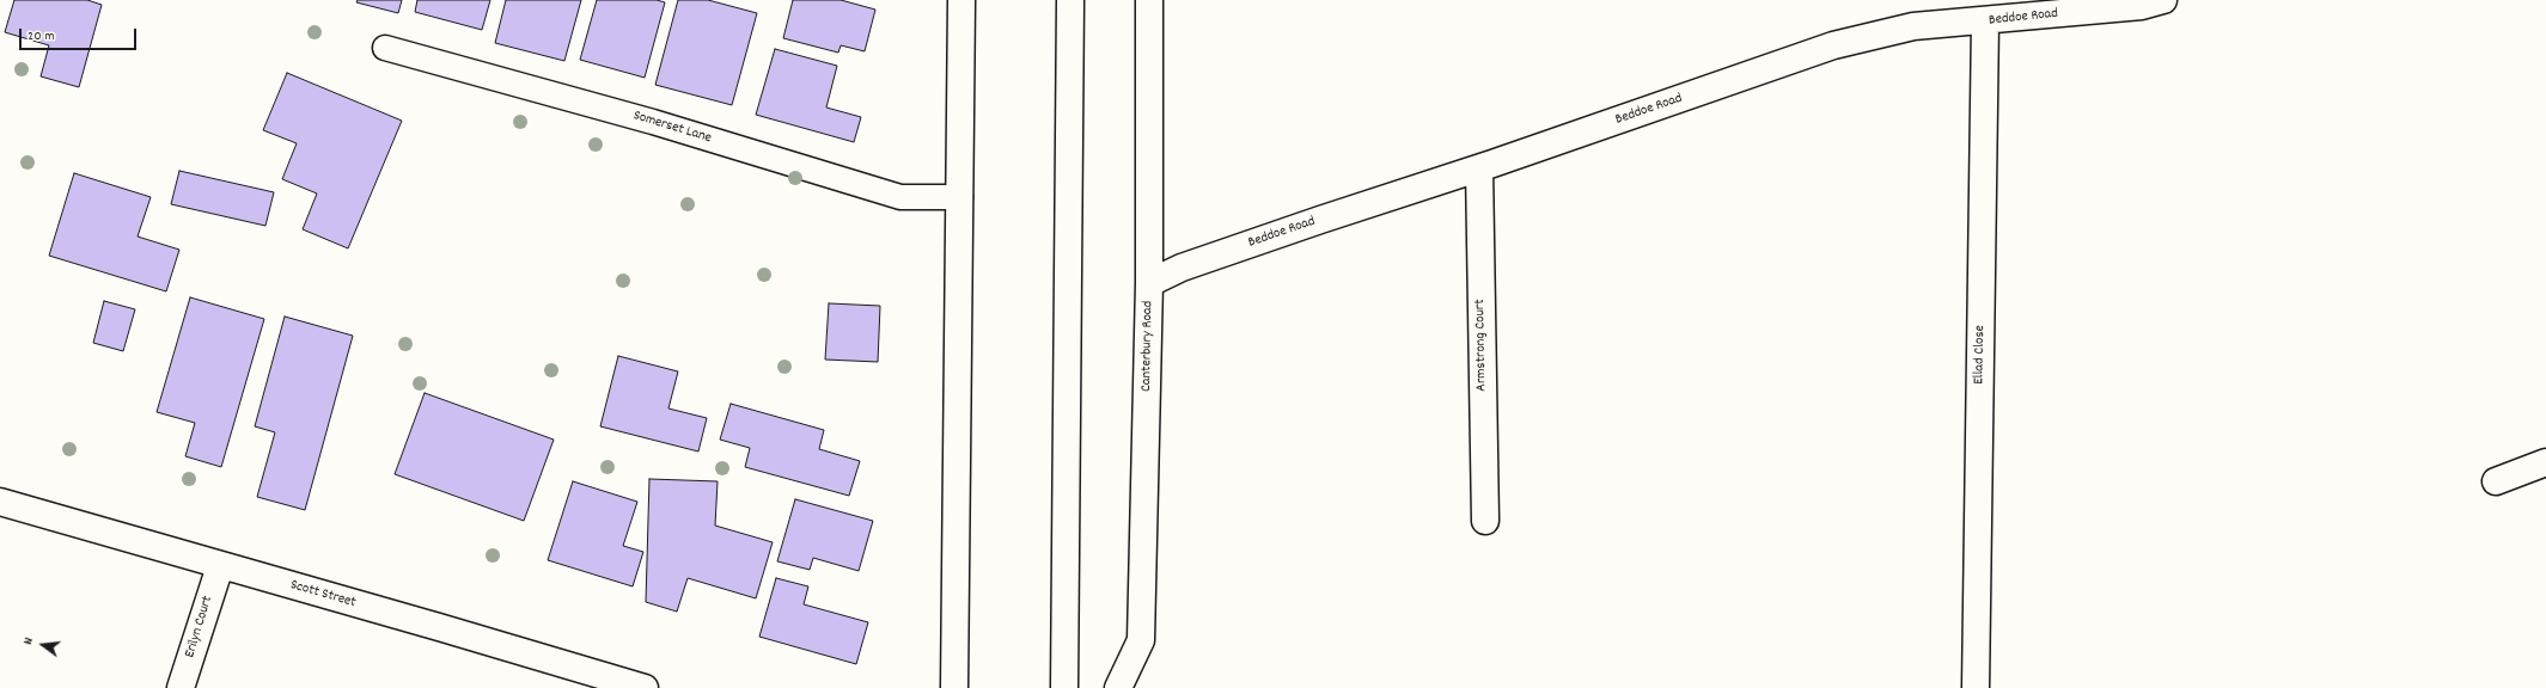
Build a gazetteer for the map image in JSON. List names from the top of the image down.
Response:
{
  "streets": {
    "street": [
      "Beddoe Road",
      "Armstrong Court",
      "Canterbury Road",
      "Ellad Close",
      "Scott Street",
      "Erilyn Court"
    ],
    "lane": ["Somerset Lane"]
  },
  "crossings": [
    ["Beddoe Road", "Armstrong Court"],
    ["Beddoe Road", "Canterbury Road"],
    ["Beddoe Road", "Ellad Close"],
    ["Scott Street", "Erilyn Court"]
  ],
  "scale_bar": "20 m",
  "north": "left"
}
